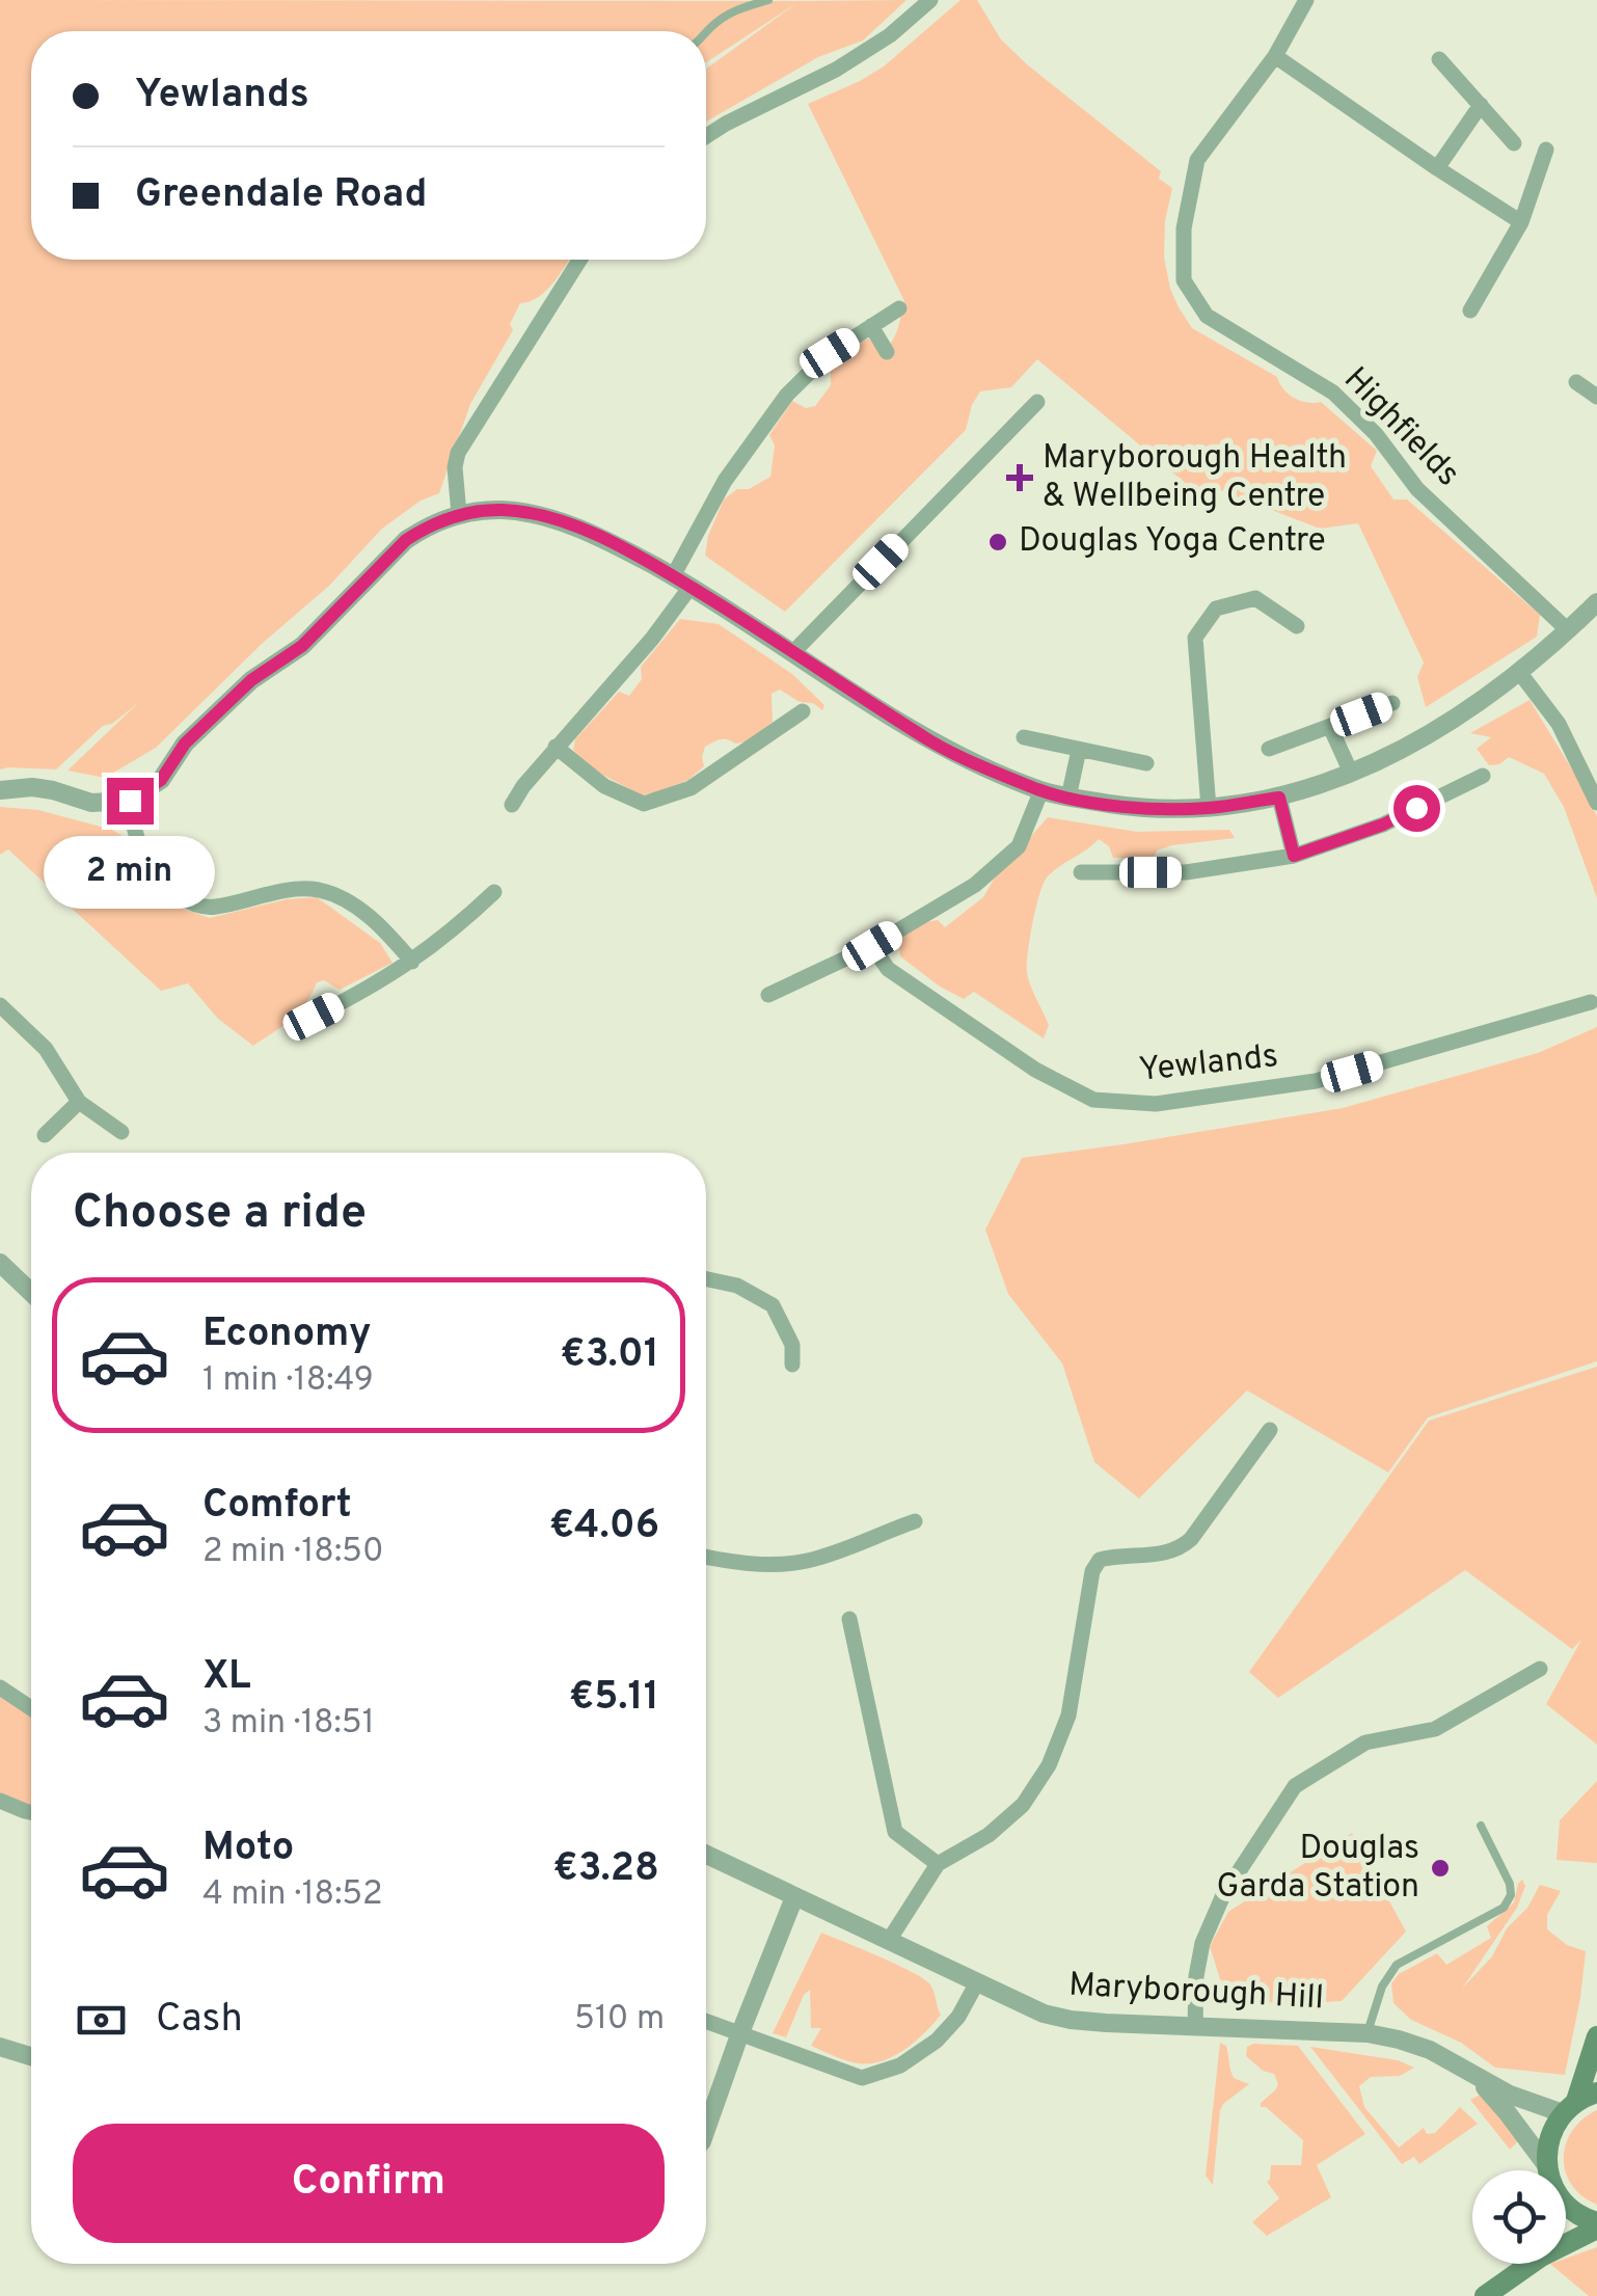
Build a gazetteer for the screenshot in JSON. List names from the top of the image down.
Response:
{
  "streets": {
    "street": ["Highfields", "Yewlands", "Maryborough Hill"]
  },
  "places": {
    "health": ["Maryborough Health & Wellbeing Centre"],
    "other": ["Douglas Yoga Centre", "Douglas Garda Station"]
  },
  "page": {
    "banner": ["Yewlands", "Greendale Road"],
    "bubble": "2 min",
    "heading": "Choose a ride",
    "list": [
      {
        "name": "Economy",
        "note": "1 min · 18:49",
        "value": "€3.01"
      },
      {
        "name": "Comfort",
        "note": "2 min · 18:50",
        "value": "€4.06"
      },
      {
        "name": "XL",
        "note": "3 min · 18:51",
        "value": "€5.11"
      },
      {
        "name": "Moto",
        "note": "4 min · 18:52",
        "value": "€3.28"
      }
    ],
    "pay": ["Cash", "510 m"],
    "buttons": "Confirm"
  }
}
